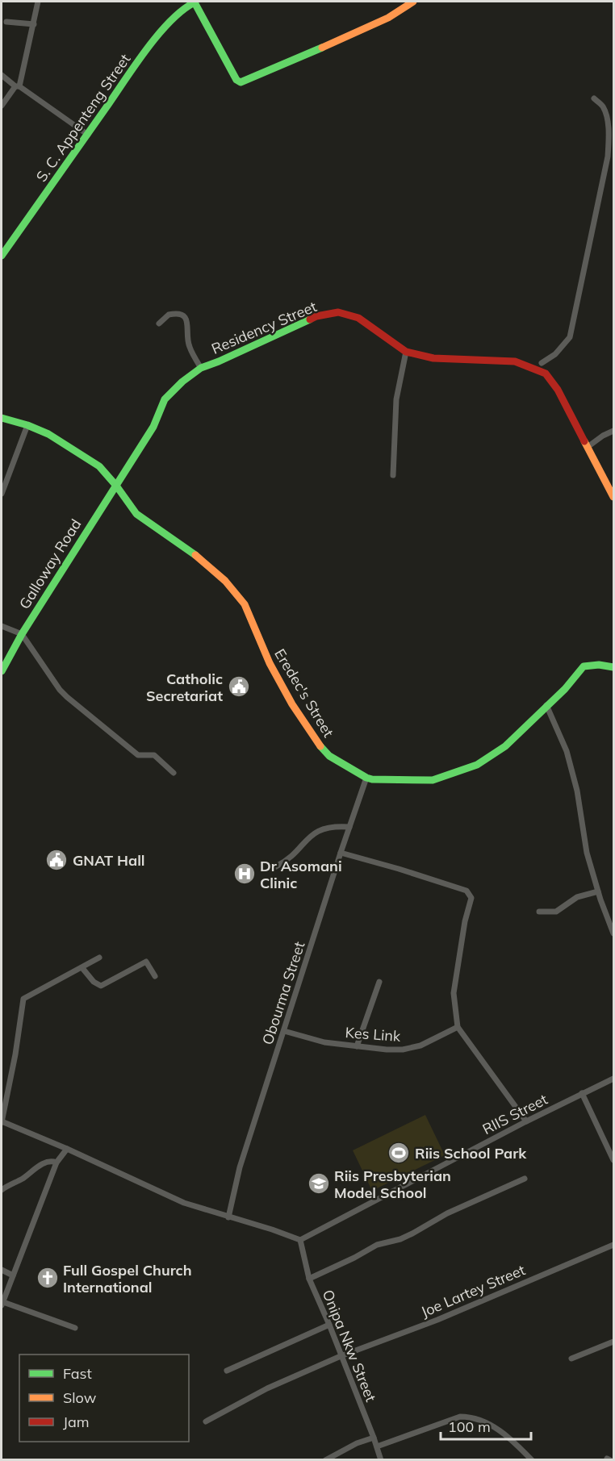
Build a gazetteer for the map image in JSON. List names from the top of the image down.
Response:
{
  "streets": {
    "street": [
      "S. C. Appenteng Street",
      "Residency Street",
      "Galloway Road",
      "Eredec's Street",
      "Obourma Street",
      "Kes Link",
      "RIIS Street",
      "Joe Lartey Street",
      "Onipa Nkw Street"
    ]
  },
  "crossings": [
    ["Residency Street", "Galloway Road"],
    ["Residency Street", "Eredec's Street"],
    ["Eredec's Street", "Obourma Street"],
    ["Obourma Street", "Kes Link"],
    ["RIIS Street", "Onipa Nkw Street"],
    ["Joe Lartey Street", "Onipa Nkw Street"]
  ],
  "places": {
    "public building": ["Catholic Secretariat", "GNAT Hall"],
    "hospital": ["Dr Asomani Clinic"],
    "sports": ["Riis School Park"],
    "school or university": ["Riis Presbyterian Model School"],
    "church": ["Full Gospel Church International"]
  },
  "legend": ["Fast", "Slow", "Jam"],
  "scale_bar": "100 m"
}
